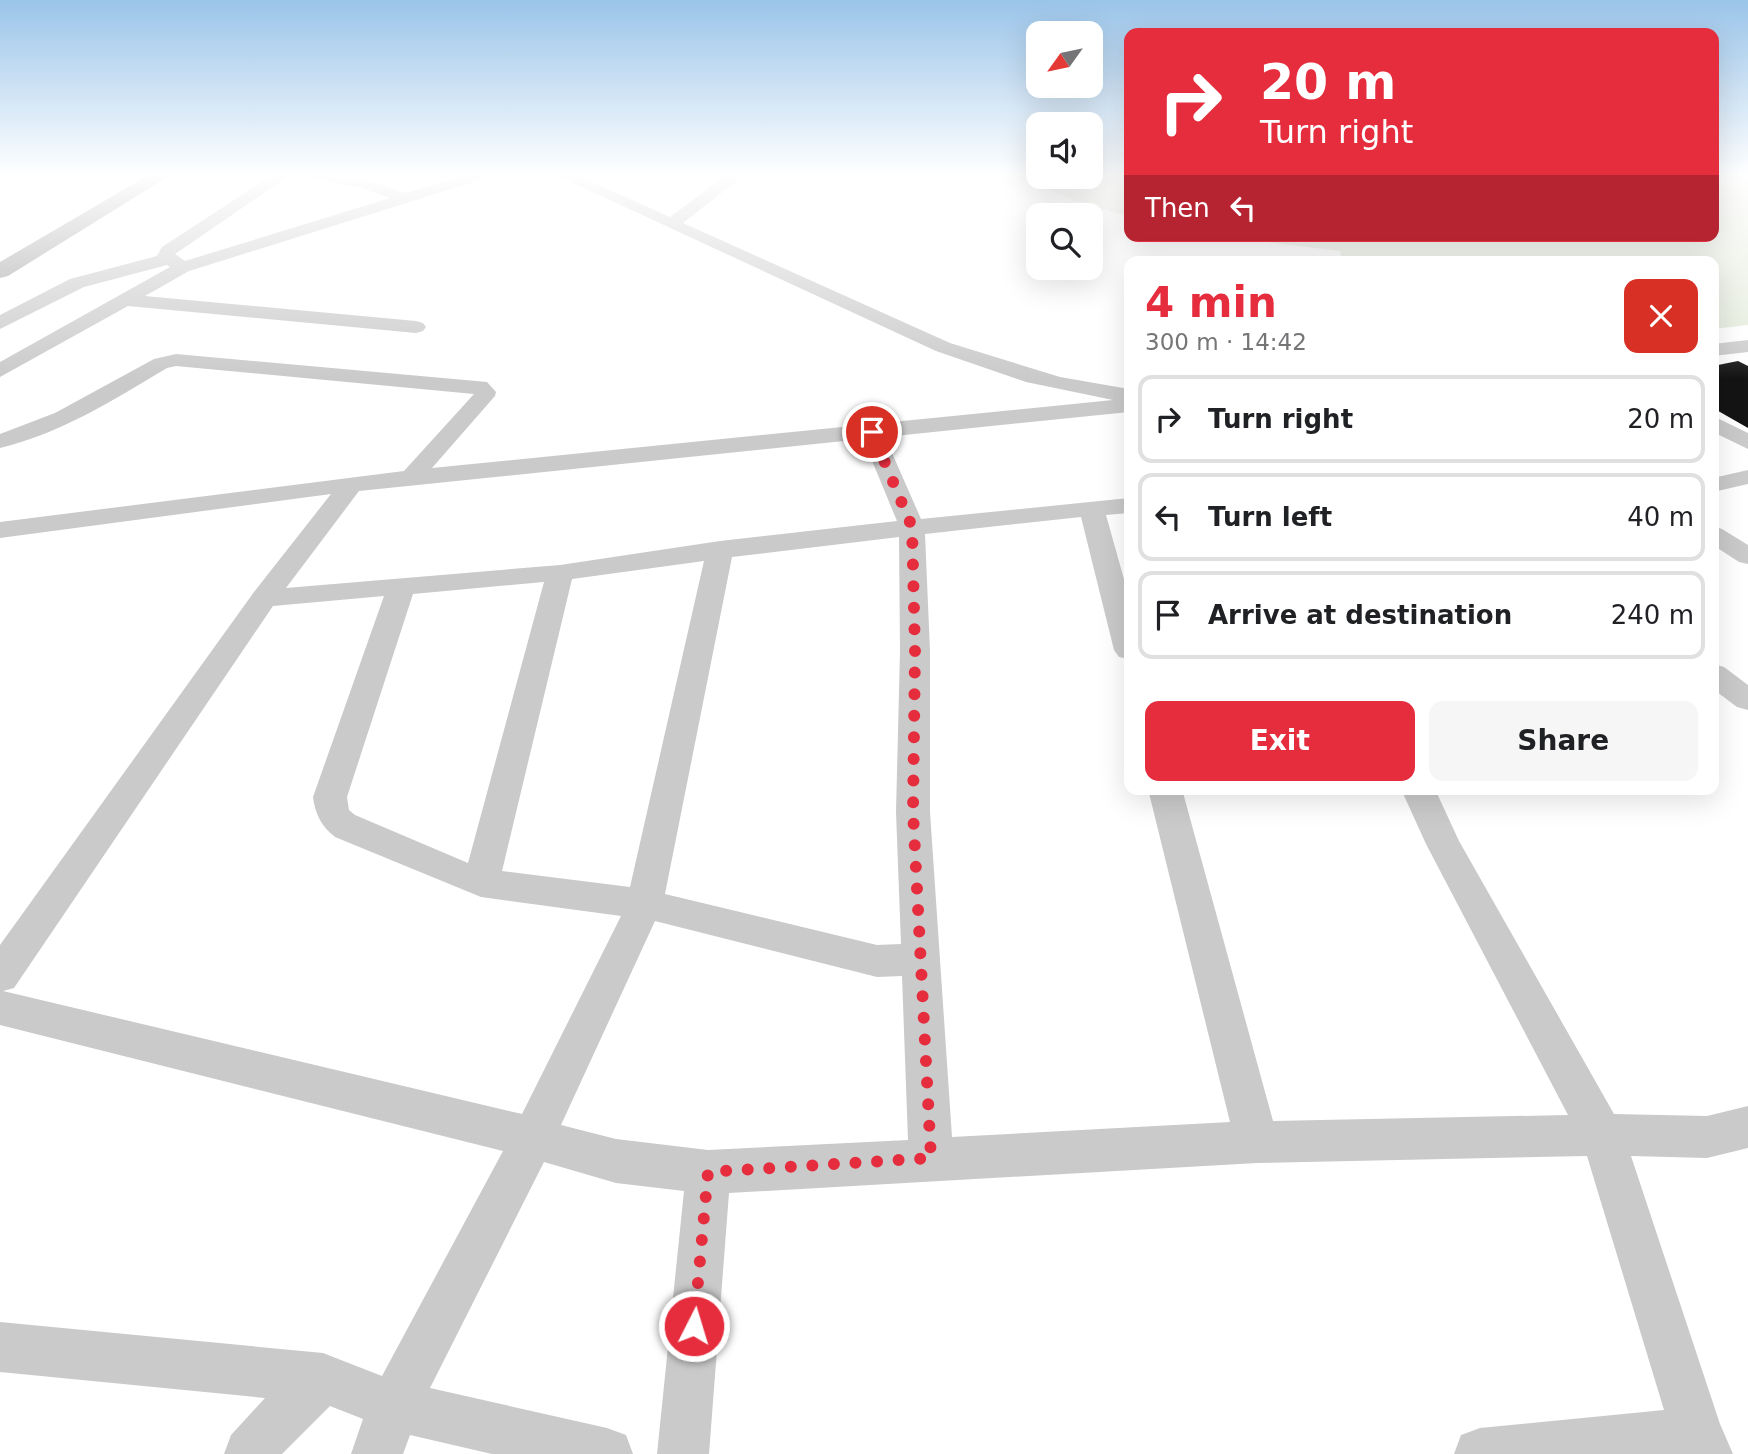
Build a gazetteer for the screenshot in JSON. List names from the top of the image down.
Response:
{
  "north": "bottom left",
  "page": {
    "turn": ["20 m", "Turn right"],
    "then": "Then",
    "heading": ["4 min", "300 m · 14:42"],
    "list": [
      {
        "name": "Turn right",
        "value": "20 m"
      },
      {
        "name": "Turn left",
        "value": "40 m"
      },
      {
        "name": "Arrive at destination",
        "value": "240 m"
      }
    ],
    "buttons": ["Exit", "Share"]
  }
}
